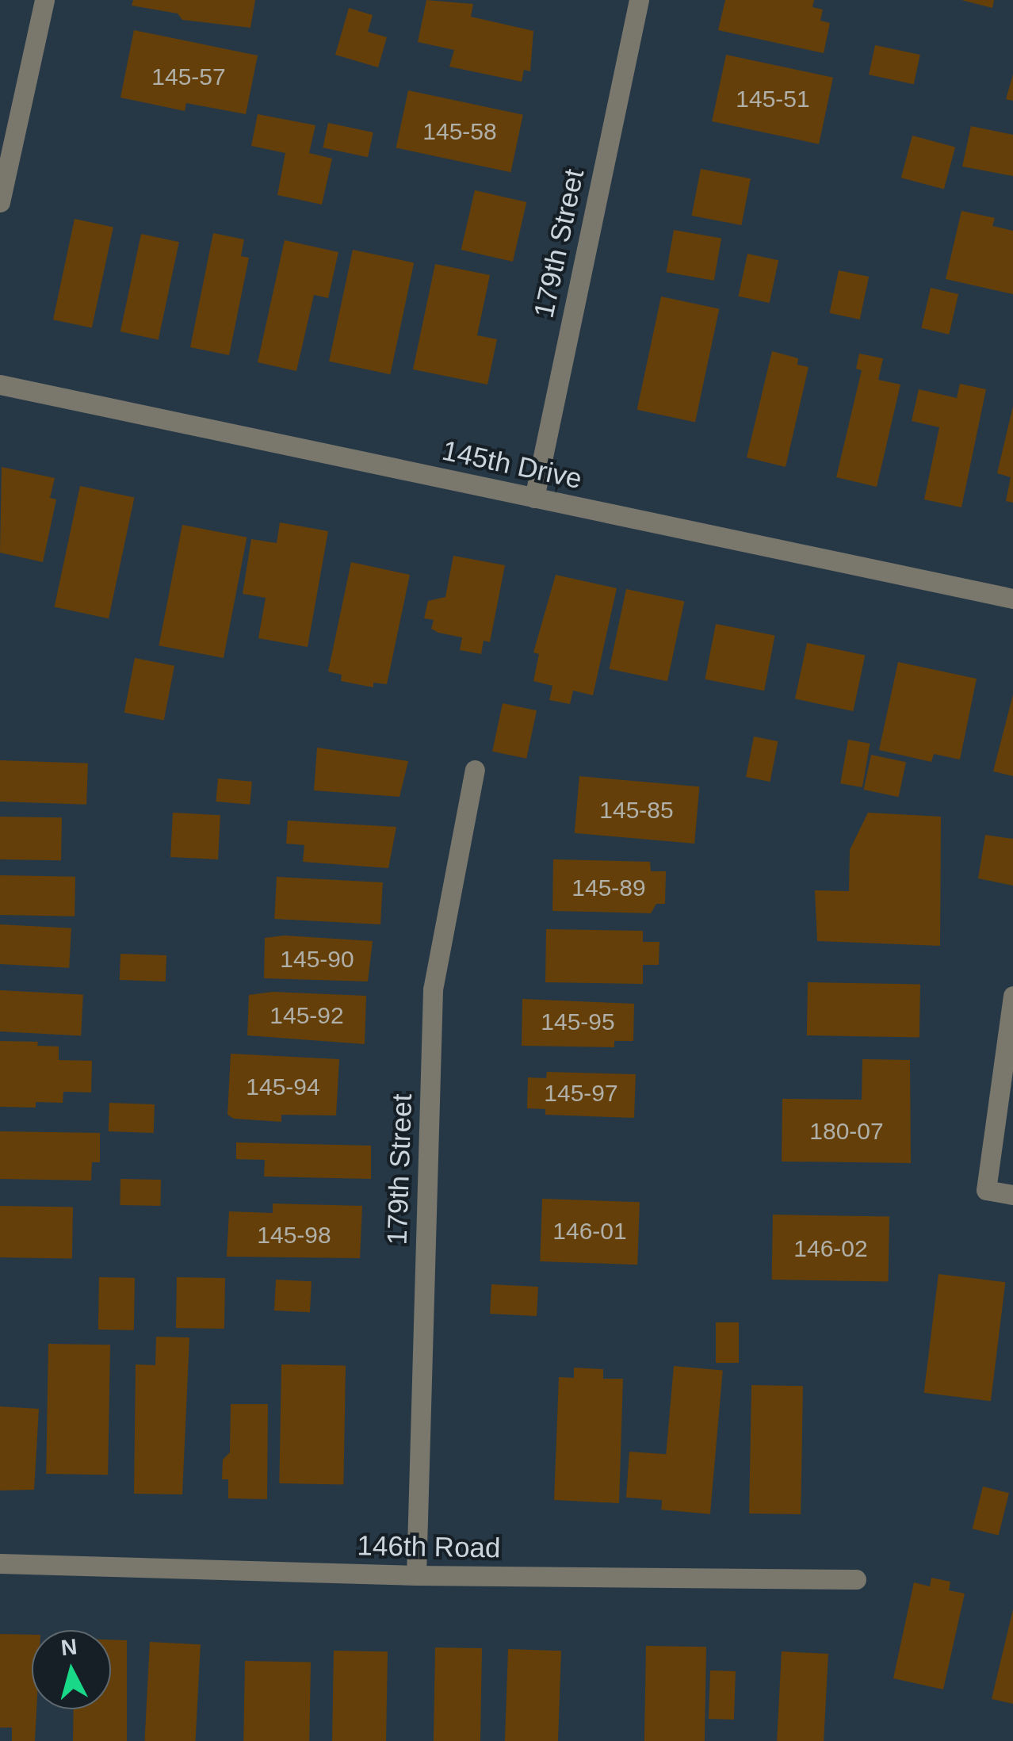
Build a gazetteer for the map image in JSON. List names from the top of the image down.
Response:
{
  "streets": {
    "street": ["179th Street", "145th Drive", "146th Road"]
  },
  "crossings": [
    ["179th Street", "145th Drive"],
    ["179th Street", "146th Road"]
  ],
  "house_numbers": [
    "145-57",
    "145-51",
    "145-58",
    "145-85",
    "145-89",
    "145-90",
    "145-92",
    "145-95",
    "145-94",
    "145-97",
    "180-07",
    "146-01",
    "145-98",
    "146-02"
  ],
  "north": "top"
}
